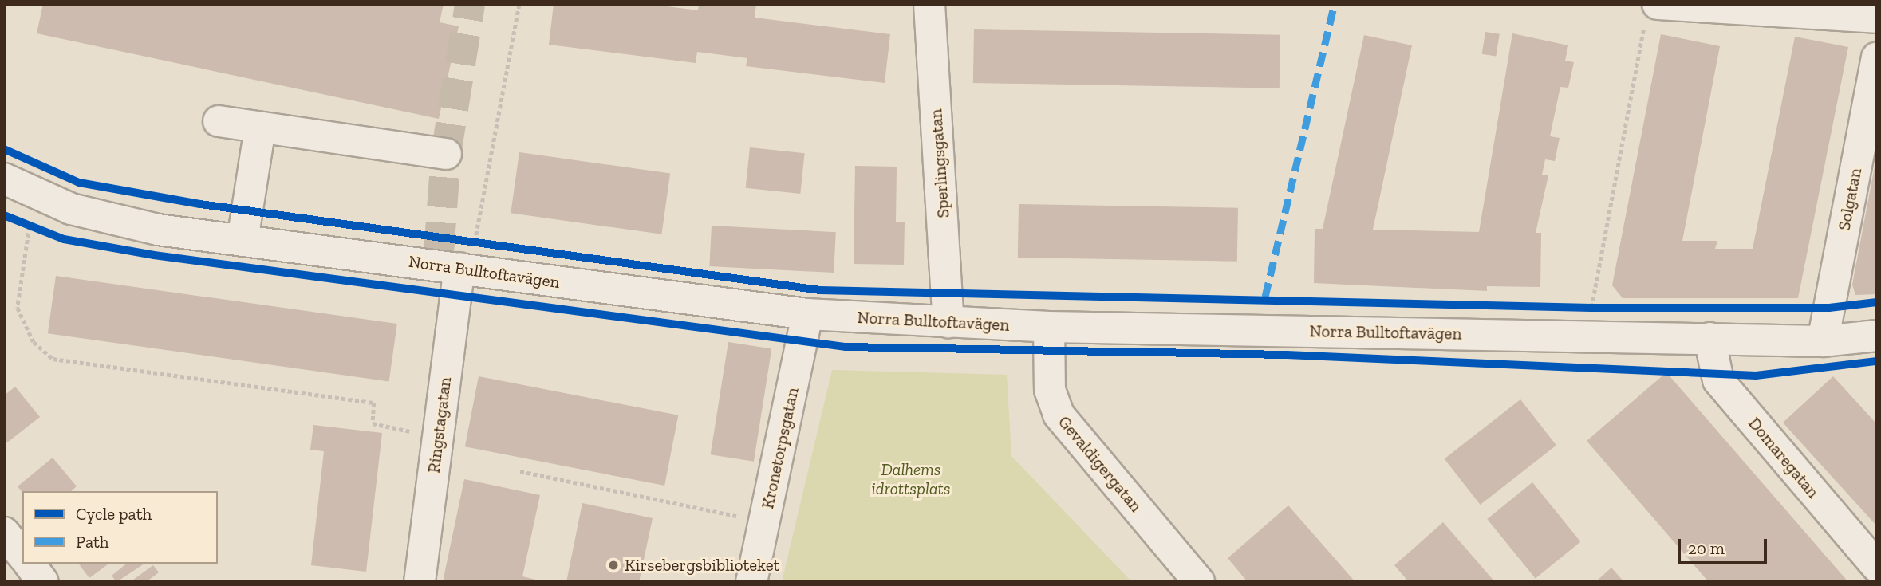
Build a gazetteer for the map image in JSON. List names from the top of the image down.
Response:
{
  "streets": {
    "street": [
      "Sperlingsgatan",
      "Solgatan",
      "Norra Bulltoftavägen",
      "Ringstagatan",
      "Kronetorpsgatan",
      "Domaregatan",
      "Gevaldigergatan"
    ]
  },
  "crossings": [
    ["Sperlingsgatan", "Norra Bulltoftavägen"],
    ["Solgatan", "Norra Bulltoftavägen"],
    ["Norra Bulltoftavägen", "Ringstagatan"],
    ["Norra Bulltoftavägen", "Kronetorpsgatan"],
    ["Norra Bulltoftavägen", "Domaregatan"],
    ["Norra Bulltoftavägen", "Gevaldigergatan"]
  ],
  "parks": ["Dalhems idrottsplats"],
  "places": ["Kirsebergsbiblioteket"],
  "legend": ["Cycle path", "Path"],
  "scale_bar": "20 m"
}
